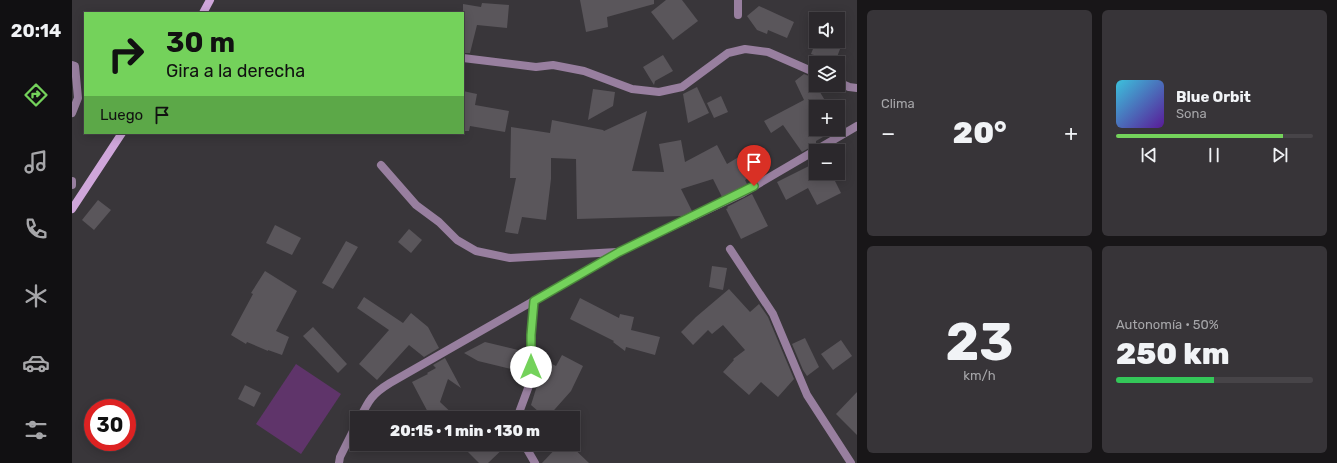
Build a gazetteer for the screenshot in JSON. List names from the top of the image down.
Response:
{
  "page": {
    "tabs": "20:14",
    "tile": [
      "Clima",
      ["23", "km/h"],
      ["Autonomía · 50%", "250 km"]
    ],
    "map_buttons": ["+", "−"],
    "turn": ["30 m", "Gira a la derecha"],
    "song": ["Blue Orbit", "Sona"],
    "then": "Luego",
    "heat": ["−", "20°", "+"],
    "limit": "30",
    "trip": "20:15 · 1 min · 130 m"
  }
}
